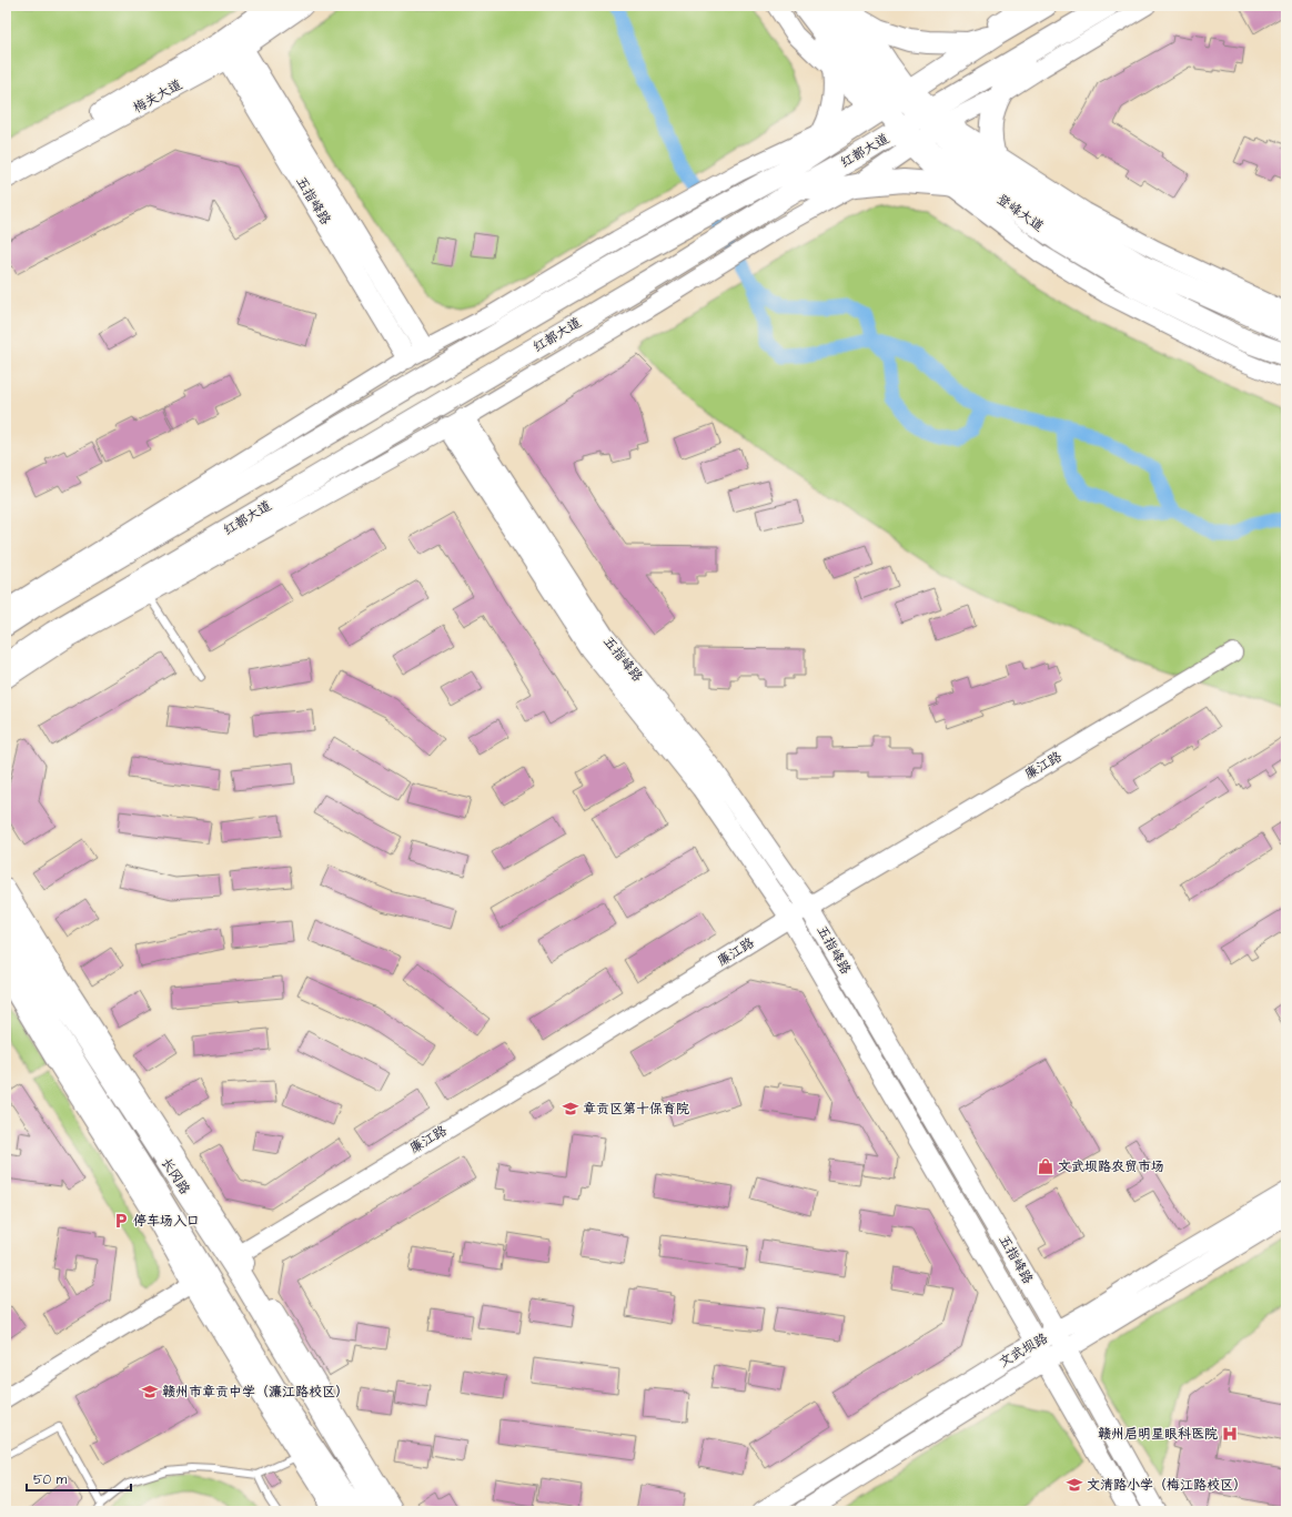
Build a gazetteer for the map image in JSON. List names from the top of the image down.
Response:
{
  "streets": {
    "main road": [
      "梅关大道",
      "红都大道",
      "五指峰路",
      "登峰大道",
      "长冈路",
      "文武坝路"
    ],
    "street": ["廉江路"]
  },
  "crossings": [
    ["梅关大道", "五指峰路"],
    ["红都大道", "登峰大道"],
    ["五指峰路", "廉江路"],
    ["五指峰路", "文武坝路"]
  ],
  "places": {
    "school or university": ["章贡区第十保育院", "赣州市章贡中学（濂江路校区）", "文清路小学（梅江路校区）"],
    "shop": ["文武坝路农贸市场"],
    "parking": ["停车场入口"],
    "hospital": ["赣州启明星眼科医院"]
  },
  "scale_bar": "50 m"
}
